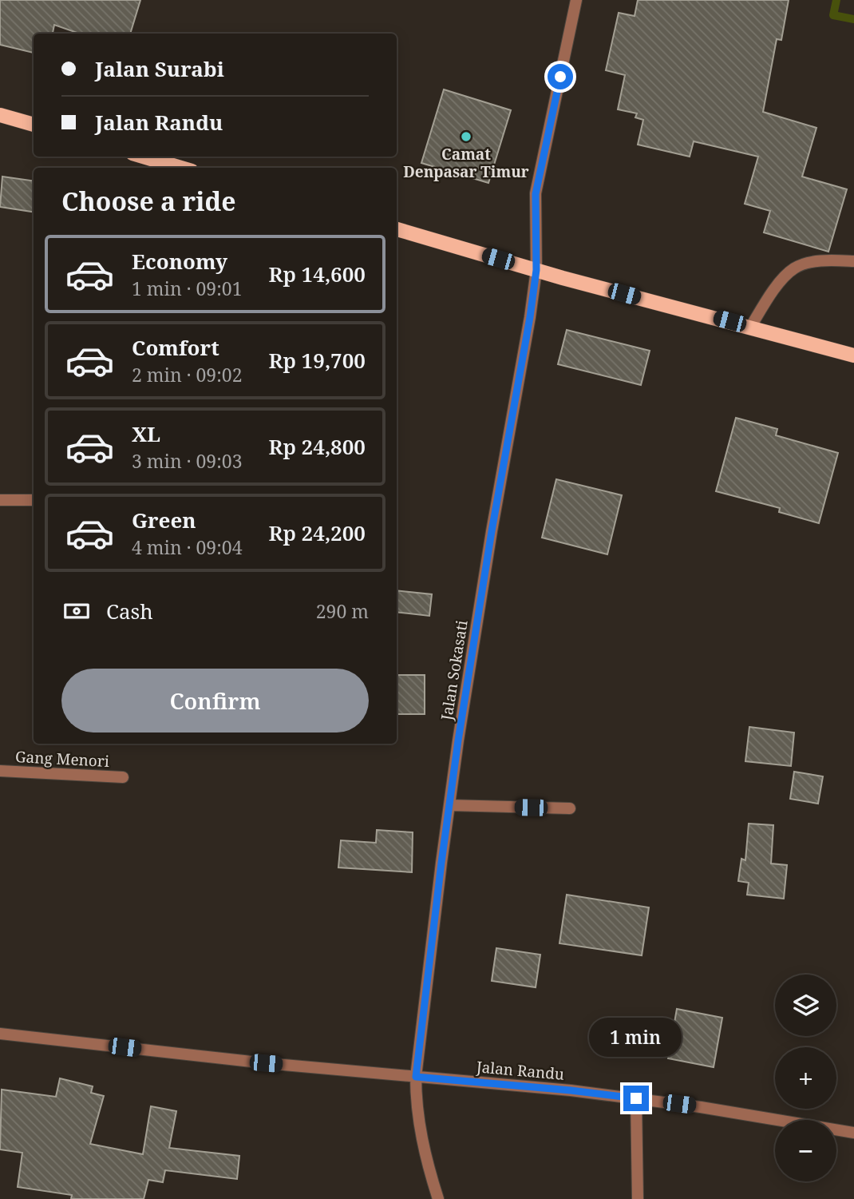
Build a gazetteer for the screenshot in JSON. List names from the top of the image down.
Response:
{
  "streets": {
    "street": ["Jalan Sokasati", "Gang Menori", "Jalan Randu"]
  },
  "crossings": [
    ["Jalan Sokasati", "Jalan Randu"]
  ],
  "places": ["Camat Denpasar Timur"],
  "page": {
    "banner": ["Jalan Surabi", "Jalan Randu"],
    "heading": "Choose a ride",
    "list": [
      {
        "name": "Economy",
        "note": "1 min · 09:01",
        "value": "Rp 14,600"
      },
      {
        "name": "Comfort",
        "note": "2 min · 09:02",
        "value": "Rp 19,700"
      },
      {
        "name": "XL",
        "note": "3 min · 09:03",
        "value": "Rp 24,800"
      },
      {
        "name": "Green",
        "note": "4 min · 09:04",
        "value": "Rp 24,200"
      }
    ],
    "pay": ["Cash", "290 m"],
    "buttons": "Confirm",
    "map_buttons": ["+", "−"],
    "bubble": "1 min"
  }
}
